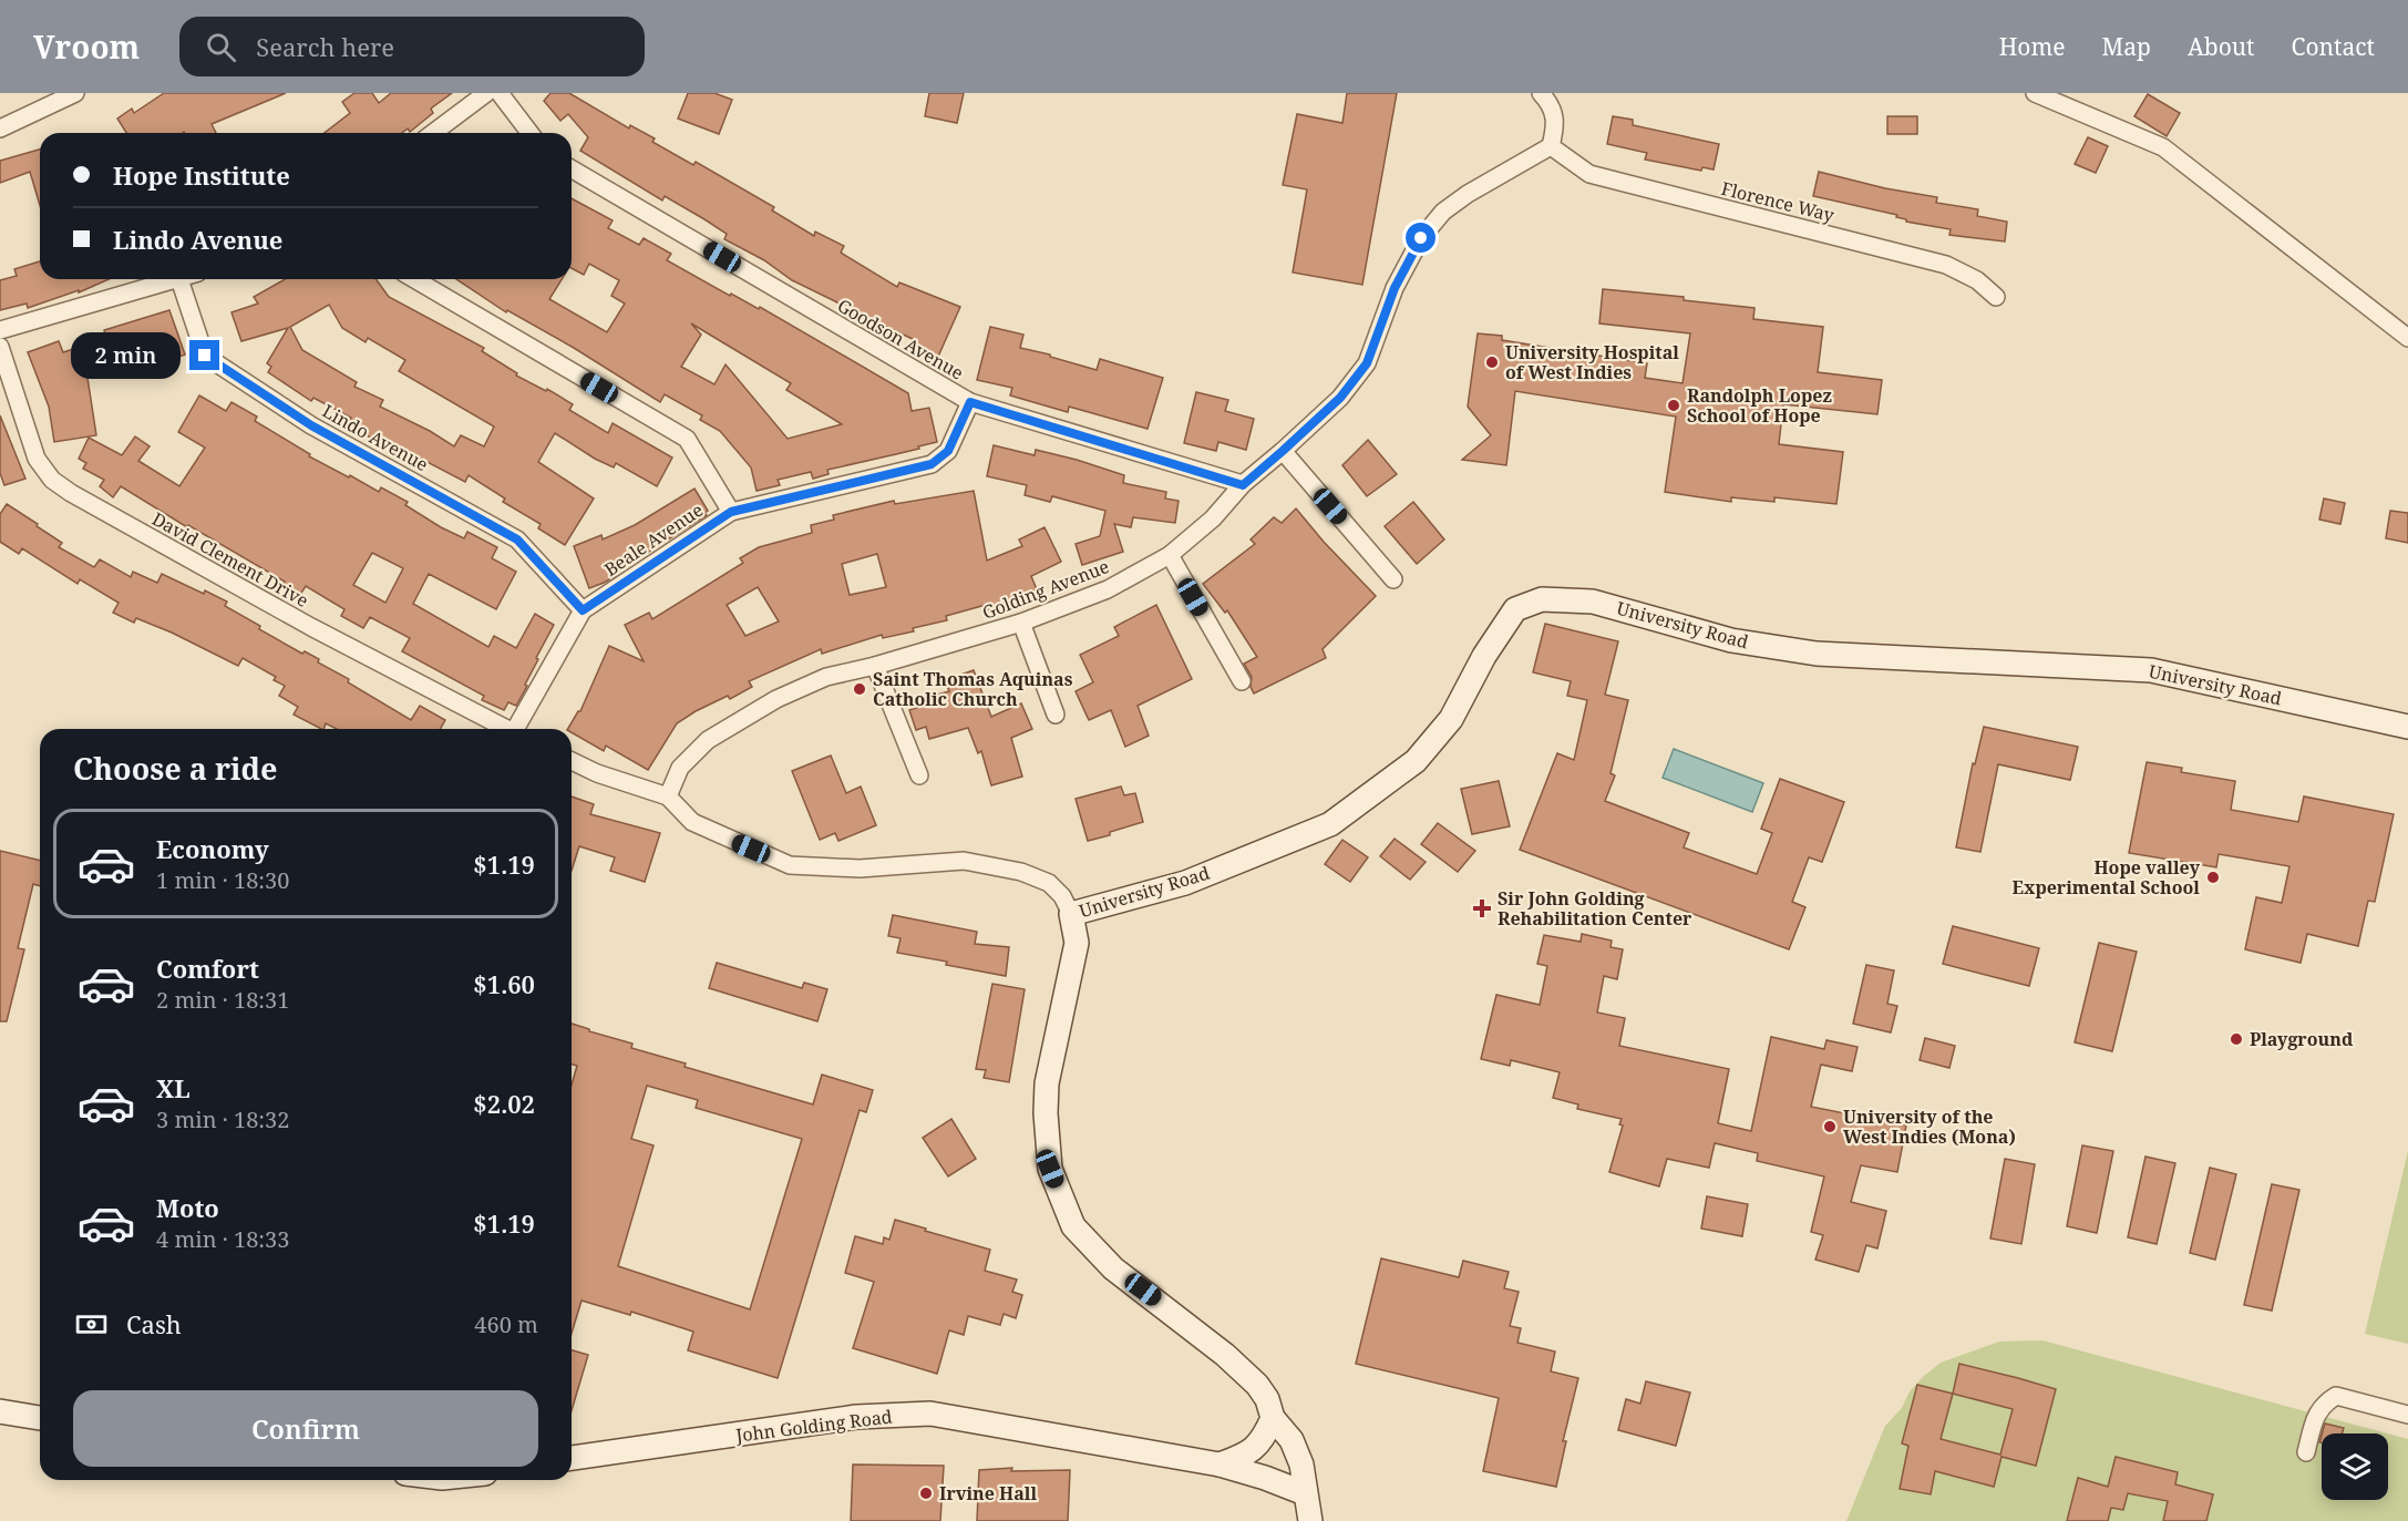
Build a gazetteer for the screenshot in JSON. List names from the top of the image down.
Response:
{
  "streets": {
    "street": [
      "Florence Way",
      "Goodson Avenue",
      "Lindo Avenue",
      "Beale Avenue",
      "David Clement Drive",
      "Golding Avenue",
      "University Road",
      "John Golding Road"
    ]
  },
  "crossings": [
    ["Florence Way", "Golding Avenue"],
    ["Goodson Avenue", "Beale Avenue"],
    ["Goodson Avenue", "Golding Avenue"],
    ["Lindo Avenue", "Beale Avenue"]
  ],
  "places": {
    "other": [
      "University Hospital of West Indies",
      "Randolph Lopez School of Hope",
      "Saint Thomas Aquinas Catholic Church",
      "Hope valley Experimental School",
      "Playground",
      "University of the West Indies (Mona)",
      "Irvine Hall"
    ],
    "health": ["Sir John Golding Rehabilitation Center"]
  },
  "page": {
    "header": "Vroom",
    "search": "Search here",
    "nav": [
      "Home",
      "Map",
      "About",
      "Contact"
    ],
    "banner": ["Hope Institute", "Lindo Avenue"],
    "bubble": "2 min",
    "heading": "Choose a ride",
    "list": [
      {
        "name": "Economy",
        "note": "1 min · 18:30",
        "value": "$1.19"
      },
      {
        "name": "Comfort",
        "note": "2 min · 18:31",
        "value": "$1.60"
      },
      {
        "name": "XL",
        "note": "3 min · 18:32",
        "value": "$2.02"
      },
      {
        "name": "Moto",
        "note": "4 min · 18:33",
        "value": "$1.19"
      }
    ],
    "pay": ["Cash", "460 m"],
    "buttons": "Confirm"
  }
}
